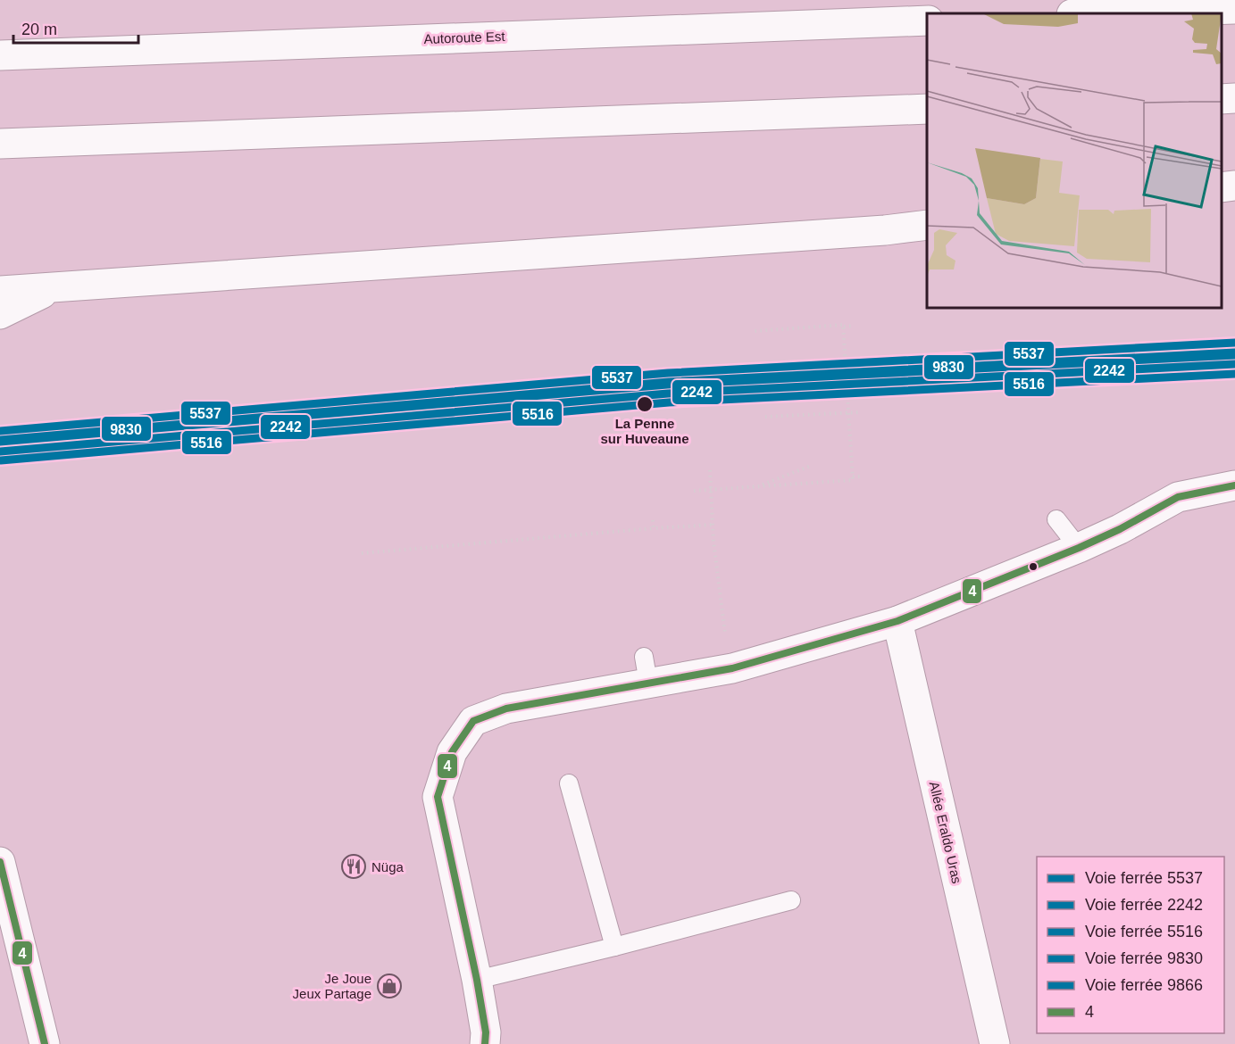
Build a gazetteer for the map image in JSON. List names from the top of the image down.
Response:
{
  "streets": {
    "main road": ["Autoroute Est", "Allée Eraldo Uras"]
  },
  "places": {
    "other": ["La Penne sur Huveaune"],
    "restaurant": ["Nüga"],
    "shop": ["Je Joue Jeux Partage"]
  },
  "lines": [
    "rail line 5537",
    "rail line 9830",
    "rail line 9866",
    "rail line 2242",
    "rail line 5516",
    "transit line 4"
  ],
  "legend": [
    "Voie ferrée 5537",
    "Voie ferrée 2242",
    "Voie ferrée 5516",
    "Voie ferrée 9830",
    "Voie ferrée 9866",
    "4"
  ],
  "scale_bar": "20 m"
}
